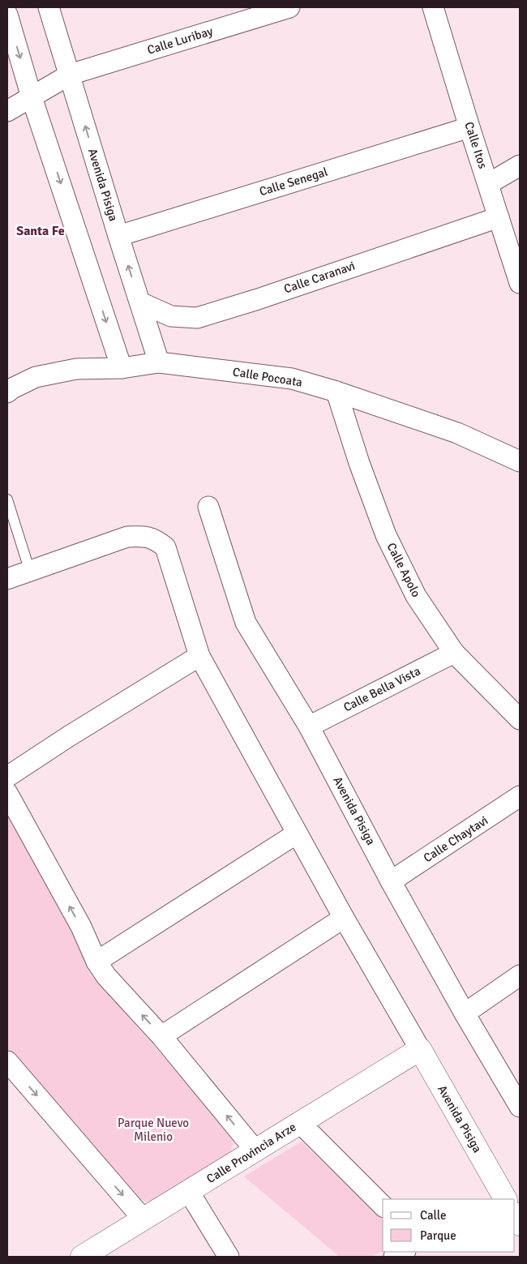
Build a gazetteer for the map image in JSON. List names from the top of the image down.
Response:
{
  "streets": {
    "street": [
      "Calle Luribay",
      "Calle Itos",
      "Calle Senegal",
      "Avenida Pisiga",
      "Calle Caranavi",
      "Calle Pocoata",
      "Calle Apolo",
      "Calle Bella Vista",
      "Calle Chaytavi",
      "Calle Provincia Arze"
    ]
  },
  "crossings": [
    ["Calle Luribay", "Avenida Pisiga"],
    ["Calle Itos", "Calle Senegal"],
    ["Calle Itos", "Calle Caranavi"],
    ["Calle Senegal", "Avenida Pisiga"],
    ["Avenida Pisiga", "Calle Caranavi"],
    ["Avenida Pisiga", "Calle Pocoata"],
    ["Avenida Pisiga", "Calle Bella Vista"],
    ["Avenida Pisiga", "Calle Chaytavi"],
    ["Avenida Pisiga", "Calle Provincia Arze"],
    ["Calle Pocoata", "Calle Apolo"],
    ["Calle Apolo", "Calle Bella Vista"]
  ],
  "districts": ["Santa Fe"],
  "parks": ["Parque Nuevo Milenio"],
  "legend": ["Calle", "Parque"]
}
